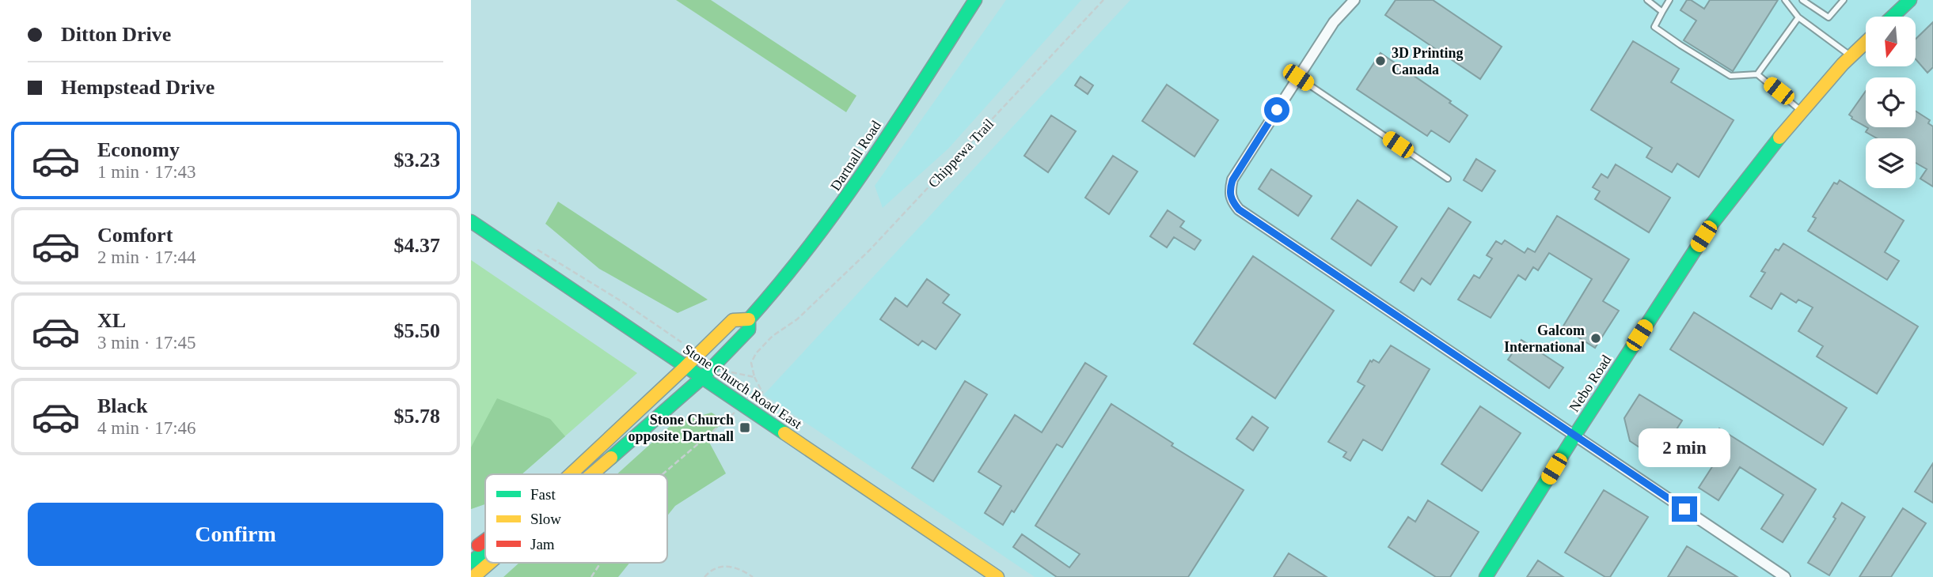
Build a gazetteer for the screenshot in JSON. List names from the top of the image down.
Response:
{
  "streets": {
    "main road": ["Dartnall Road", "Nebo Road", "Stone Church Road East"],
    "path": ["Chippewa Trail"]
  },
  "crossings": [
    ["Dartnall Road", "Stone Church Road East"]
  ],
  "places": {
    "other": ["3D Printing Canada", "Galcom International"],
    "transit": ["Stone Church opposite Dartnall"]
  },
  "legend": ["Fast", "Slow", "Jam"],
  "north": "bottom",
  "page": {
    "banner": ["Ditton Drive", "Hempstead Drive"],
    "list": [
      {
        "name": "Economy",
        "note": "1 min · 17:43",
        "value": "$3.23"
      },
      {
        "name": "Comfort",
        "note": "2 min · 17:44",
        "value": "$4.37"
      },
      {
        "name": "XL",
        "note": "3 min · 17:45",
        "value": "$5.50"
      },
      {
        "name": "Black",
        "note": "4 min · 17:46",
        "value": "$5.78"
      }
    ],
    "bubble": "2 min",
    "buttons": "Confirm"
  }
}
